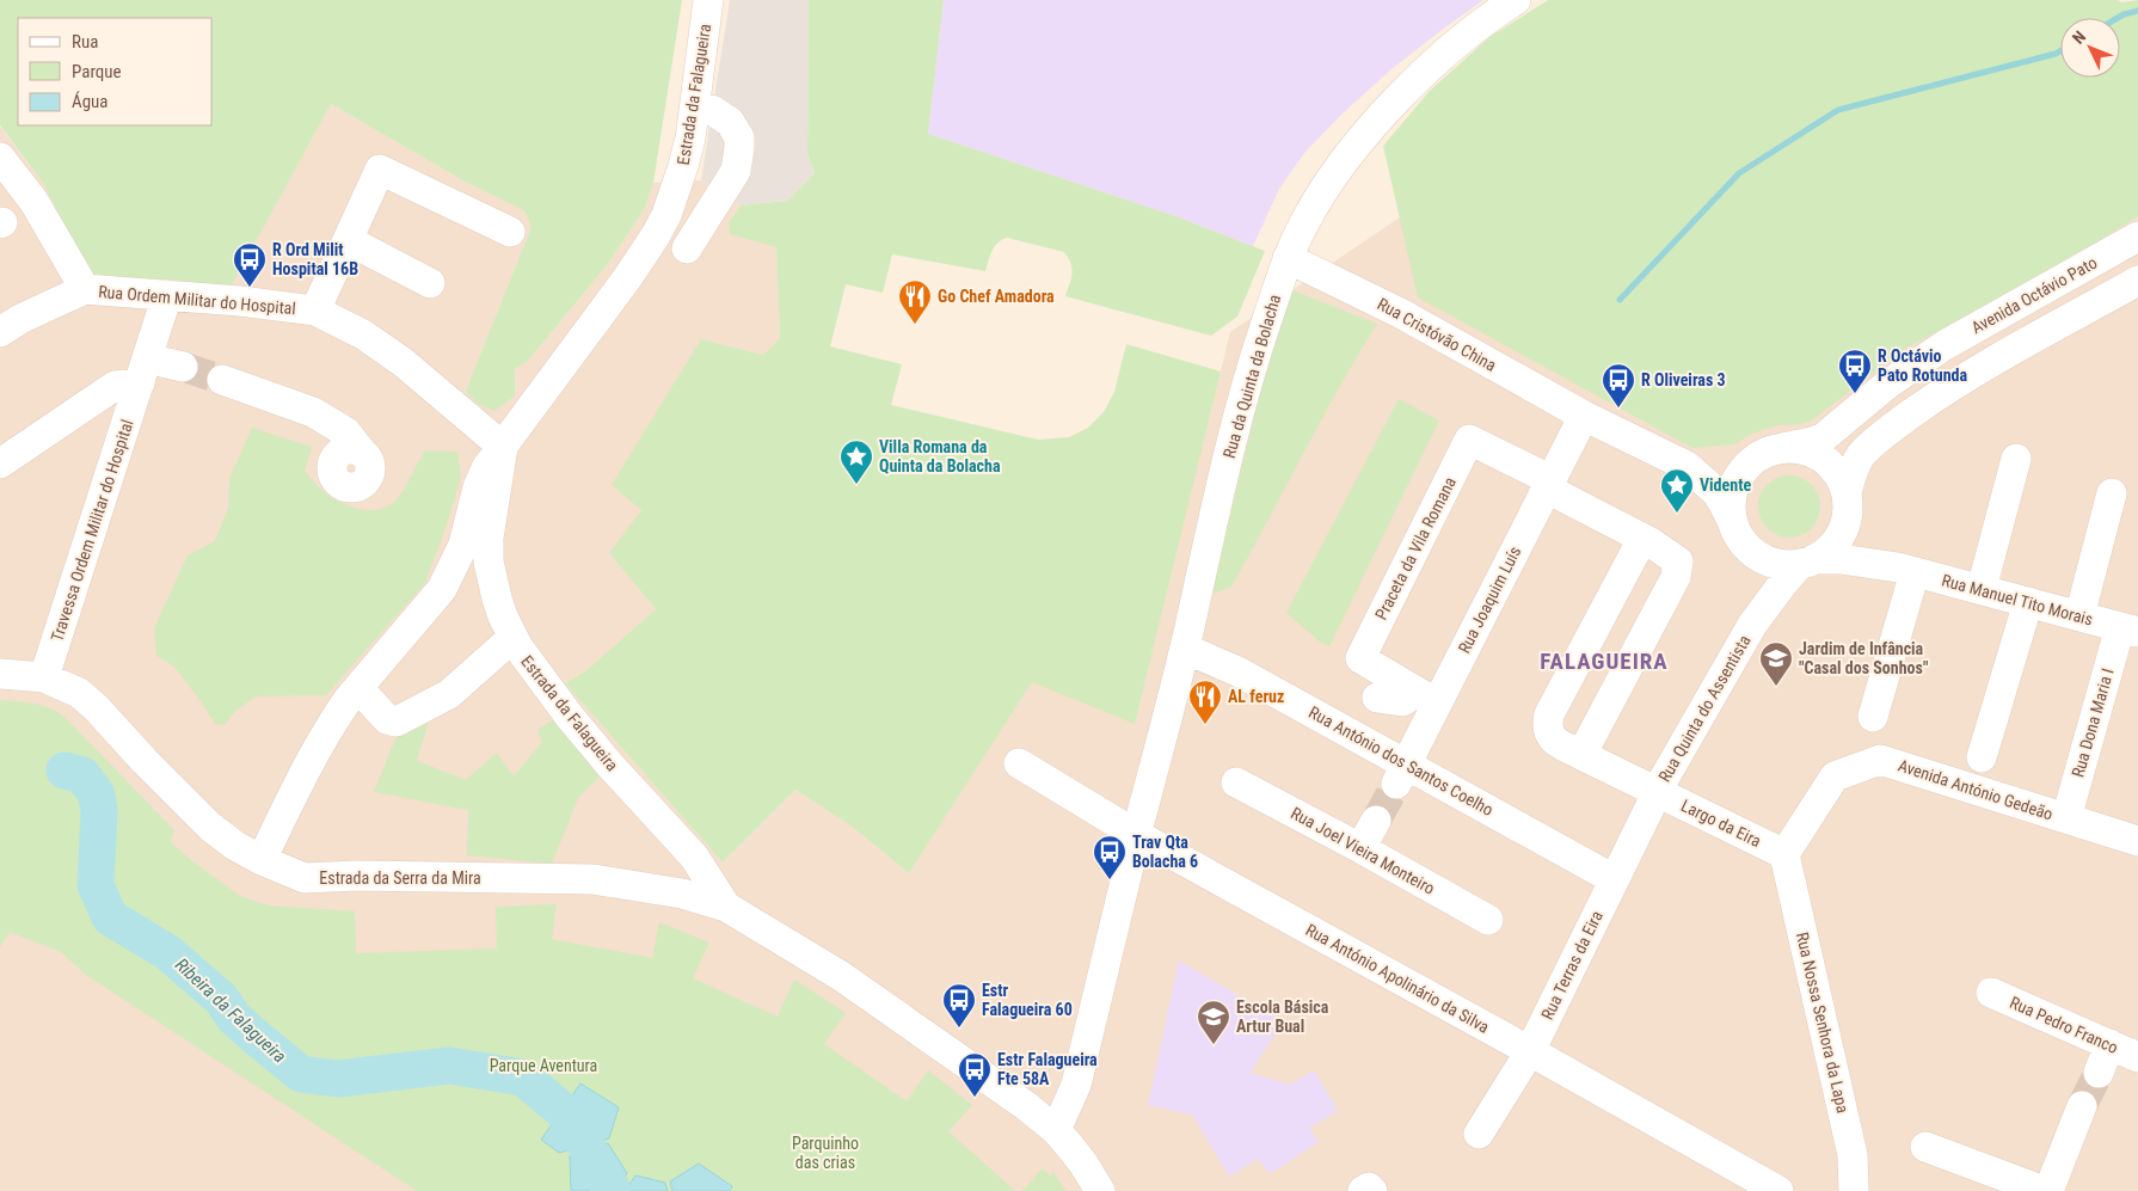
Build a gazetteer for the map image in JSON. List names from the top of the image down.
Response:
{
  "streets": {
    "street": [
      "Estrada da Falagueira",
      "Avenida Octávio Pato",
      "Rua Ordem Militar do Hospital",
      "Rua Cristóvão China",
      "Rua da Quinta da Bolacha",
      "Travessa Ordem Militar do Hospital",
      "Praceta da Vila Romana",
      "Rua Joaquim Luís",
      "Rua Manuel Tito Morais",
      "Rua Quinta do Assentista",
      "Rua Dona Maria I",
      "Rua António dos Santos Coelho",
      "Avenida António Gedeão",
      "Largo da Eira",
      "Rua Joel Vieira Monteiro",
      "Estrada da Serra da Mira",
      "Rua Terras da Eira",
      "Rua António Apolinário da Silva",
      "Rua Nossa Senhora da Lapa",
      "Rua Pedro Franco"
    ]
  },
  "crossings": [
    ["Estrada da Falagueira", "Rua Ordem Militar do Hospital"],
    ["Estrada da Falagueira", "Rua da Quinta da Bolacha"],
    ["Estrada da Falagueira", "Estrada da Serra da Mira"],
    ["Avenida Octávio Pato", "Rua Cristóvão China"],
    ["Avenida Octávio Pato", "Rua Manuel Tito Morais"],
    ["Avenida Octávio Pato", "Rua Quinta do Assentista"],
    ["Rua Ordem Militar do Hospital", "Travessa Ordem Militar do Hospital"],
    ["Rua Cristóvão China", "Rua da Quinta da Bolacha"],
    ["Rua Cristóvão China", "Rua Joaquim Luís"],
    ["Rua Cristóvão China", "Rua Quinta do Assentista"],
    ["Rua da Quinta da Bolacha", "Rua António dos Santos Coelho"],
    ["Rua da Quinta da Bolacha", "Rua António Apolinário da Silva"],
    ["Travessa Ordem Militar do Hospital", "Estrada da Serra da Mira"],
    ["Praceta da Vila Romana", "Rua Joaquim Luís"],
    ["Rua Joaquim Luís", "Rua António dos Santos Coelho"],
    ["Rua Manuel Tito Morais", "Rua Quinta do Assentista"],
    ["Rua Manuel Tito Morais", "Rua Dona Maria I"],
    ["Rua Quinta do Assentista", "Largo da Eira"],
    ["Rua Quinta do Assentista", "Rua Terras da Eira"],
    ["Rua Dona Maria I", "Avenida António Gedeão"],
    ["Rua António dos Santos Coelho", "Rua Terras da Eira"],
    ["Avenida António Gedeão", "Largo da Eira"],
    ["Avenida António Gedeão", "Rua Nossa Senhora da Lapa"],
    ["Largo da Eira", "Rua Terras da Eira"],
    ["Largo da Eira", "Rua Nossa Senhora da Lapa"],
    ["Rua Terras da Eira", "Rua António Apolinário da Silva"]
  ],
  "districts": ["FALAGUEIRA"],
  "water": ["Ribeira da Falagueira"],
  "parks": ["Parque Aventura", "Parquinho das crias"],
  "places": {
    "bus stop": [
      "R Ord Milit Hospital 16B",
      "R Octávio Pato Rotunda",
      "R Oliveiras 3",
      "Trav Qta Bolacha 6",
      "Estr Falagueira 60",
      "Estr Falagueira Fte 58A"
    ],
    "restaurant": ["Go Chef Amadora", "AL feruz"],
    "place": ["Villa Romana da Quinta da Bolacha", "Vidente"],
    "school or university": ["Jardim de Infância \"Casal dos Sonhos\"", "Escola Básica Artur Bual"]
  },
  "legend": ["Rua", "Parque", "Água"],
  "north": "top left"
}
